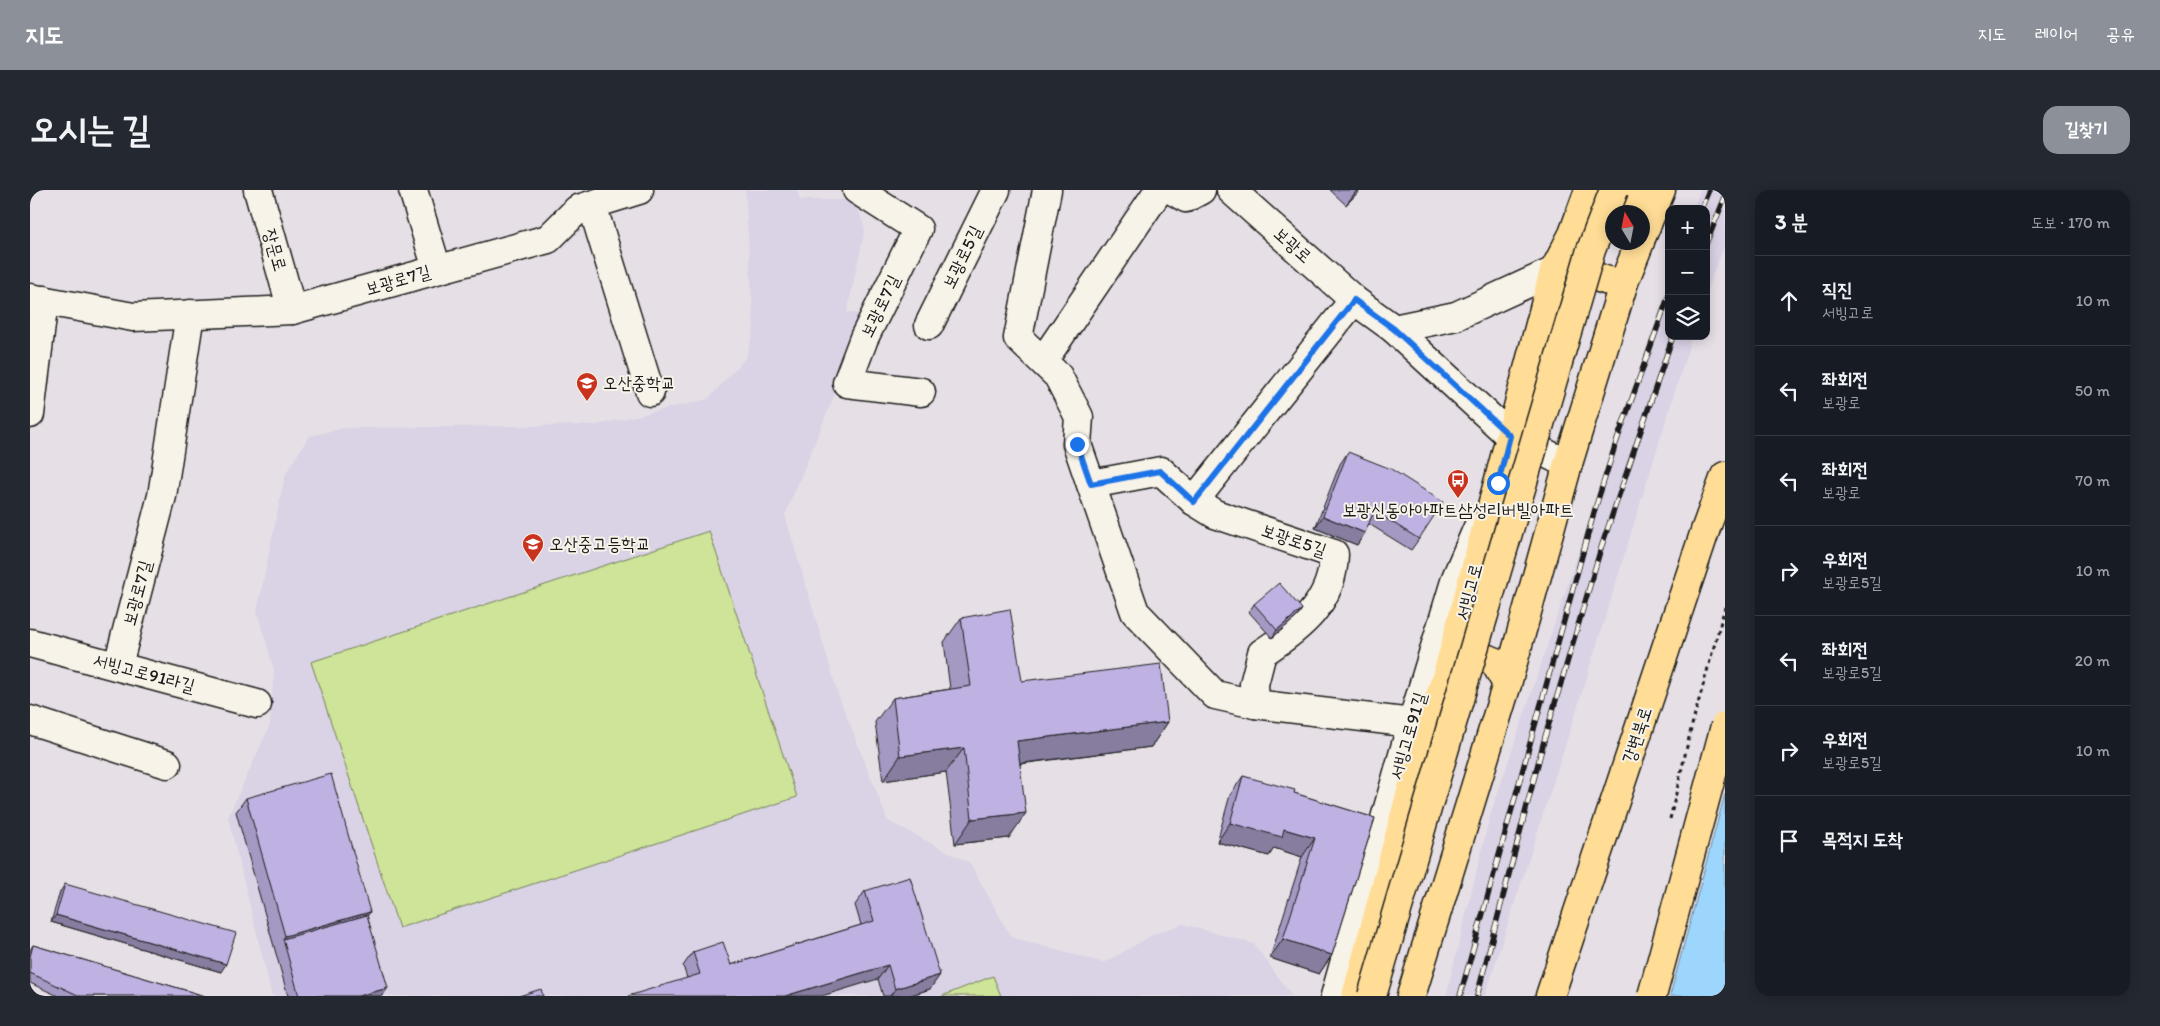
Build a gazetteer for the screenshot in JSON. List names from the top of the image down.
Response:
{
  "streets": {
    "main road": ["서빙고로", "강변북로"],
    "street": [
      "보광로",
      "장문로",
      "보광로5길",
      "보광로7길",
      "서빙고로91라길",
      "서빙고로91길"
    ]
  },
  "crossings": [
    ["보광로", "서빙고로"],
    ["장문로", "보광로7길"],
    ["보광로7길", "서빙고로91라길"],
    ["서빙고로", "서빙고로91길"]
  ],
  "places": {
    "school or university": ["오산중학교", "오산중고등학교"],
    "bus stop": ["보광신동아아파트삼성리버빌아파트"]
  },
  "north": "top",
  "page": {
    "header": "지도",
    "nav": ["지도", "레이어", "공유"],
    "buttons": "길찾기",
    "title": "오시는 길",
    "heading": ["3 분", "도보 · 170 m"],
    "map_buttons": ["+", "−"],
    "list": [
      ["직진", "서빙고로", "10 m"],
      ["좌회전", "보광로", "50 m"],
      ["좌회전", "보광로", "70 m"],
      ["우회전", "보광로5길", "10 m"],
      ["좌회전", "보광로5길", "20 m"],
      ["우회전", "보광로5길", "10 m"],
      "목적지 도착"
    ]
  }
}
